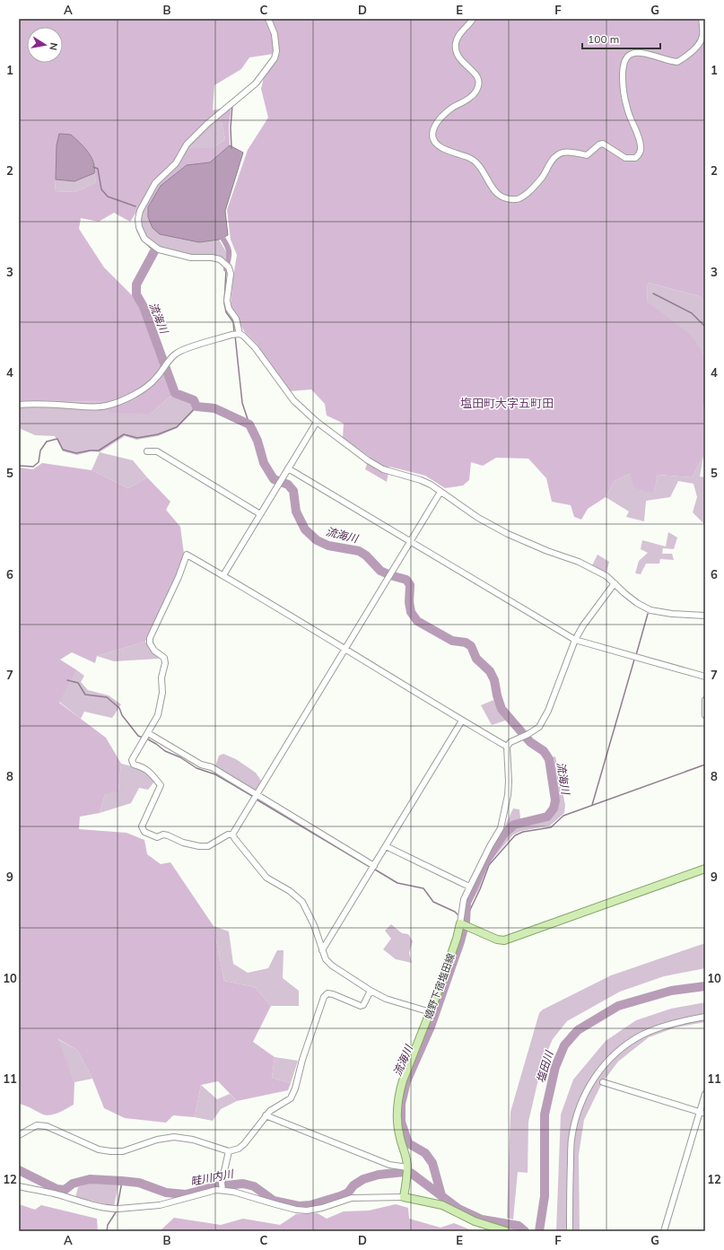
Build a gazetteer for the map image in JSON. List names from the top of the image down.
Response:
{
  "streets": {
    "main road": ["嬉野下宿塩田線"]
  },
  "districts": ["塩田町大字五町田"],
  "water": ["流海川", "塩田川", "畦川内川"],
  "scale_bar": "100 m",
  "north": "right",
  "grid": {
    "columns": [
      "A",
      "B",
      "C",
      "D",
      "E",
      "F",
      "G"
    ],
    "rows": [
      "1",
      "2",
      "3",
      "4",
      "5",
      "6",
      "7",
      "8",
      "9",
      "10",
      "11",
      "12"
    ]
  }
}
